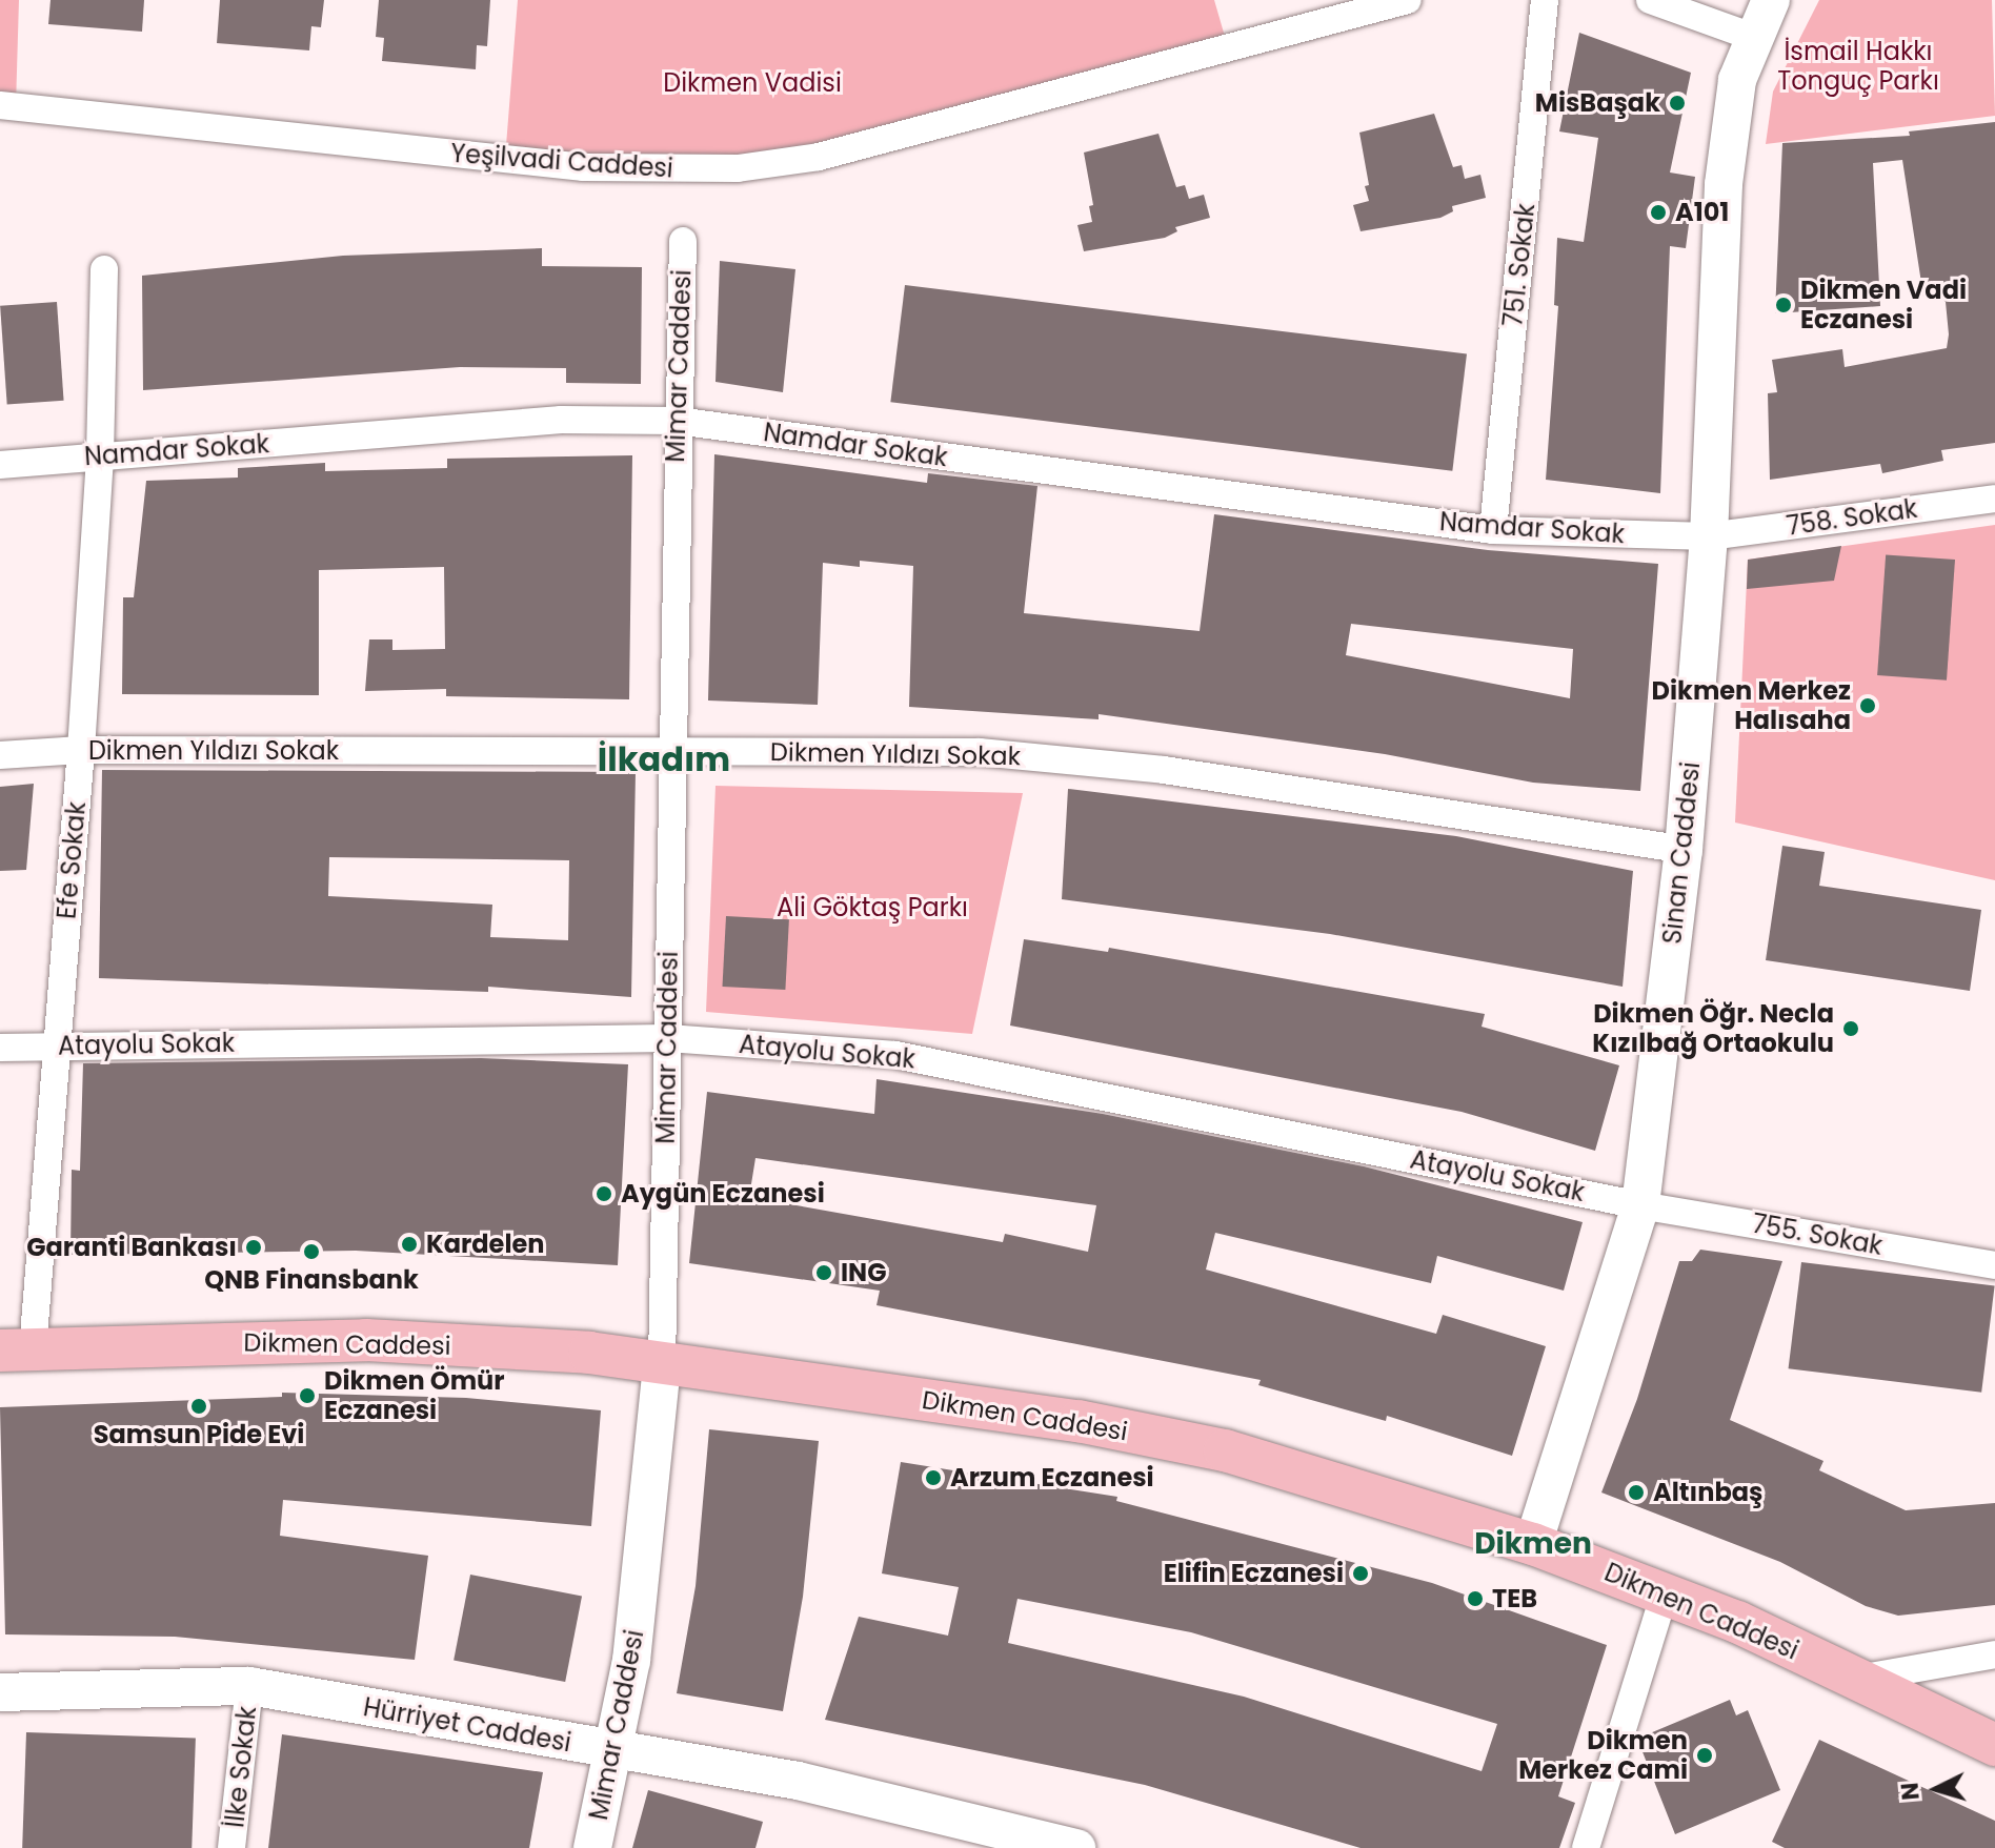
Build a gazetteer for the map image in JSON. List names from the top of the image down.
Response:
{
  "streets": {
    "main road": [
      "Mimar Caddesi",
      "Sinan Caddesi",
      "Dikmen Caddesi",
      "Hürriyet Caddesi"
    ],
    "street": [
      "Yeşilvadi Caddesi",
      "751. Sokak",
      "Namdar Sokak",
      "758. Sokak",
      "Dikmen Yıldızı Sokak",
      "Efe Sokak",
      "Atayolu Sokak",
      "755. Sokak",
      "İlke Sokak"
    ]
  },
  "crossings": [
    ["751. Sokak", "Namdar Sokak"],
    ["Mimar Caddesi", "Namdar Sokak"],
    ["Mimar Caddesi", "Dikmen Yıldızı Sokak"],
    ["Mimar Caddesi", "Atayolu Sokak"],
    ["Mimar Caddesi", "Dikmen Caddesi"],
    ["Mimar Caddesi", "Hürriyet Caddesi"],
    ["Namdar Sokak", "758. Sokak"],
    ["Namdar Sokak", "Sinan Caddesi"],
    ["Namdar Sokak", "Efe Sokak"],
    ["758. Sokak", "Sinan Caddesi"],
    ["Dikmen Yıldızı Sokak", "Sinan Caddesi"],
    ["Dikmen Yıldızı Sokak", "Efe Sokak"],
    ["Sinan Caddesi", "Atayolu Sokak"],
    ["Sinan Caddesi", "755. Sokak"],
    ["Sinan Caddesi", "Dikmen Caddesi"],
    ["Efe Sokak", "Atayolu Sokak"],
    ["Efe Sokak", "Dikmen Caddesi"],
    ["Atayolu Sokak", "755. Sokak"],
    ["Hürriyet Caddesi", "İlke Sokak"]
  ],
  "districts": ["İlkadım", "Dikmen"],
  "parks": ["İsmail Hakkı Tonguç Parkı", "Dikmen Vadisi", "Ali Göktaş Parkı"],
  "places": [
    "MisBaşak",
    "A101",
    "Dikmen Vadi Eczanesi",
    "Dikmen Merkez Halısaha",
    "Dikmen Öğr. Necla Kızılbağ Ortaokulu",
    "Aygün Eczanesi",
    "Kardelen",
    "Garanti Bankası",
    "QNB Finansbank",
    "ING",
    "Dikmen Ömür Eczanesi",
    "Samsun Pide Evi",
    "Arzum Eczanesi",
    "Altınbaş",
    "Elifin Eczanesi",
    "TEB",
    "Dikmen Merkez Cami"
  ],
  "north": "left"
}
